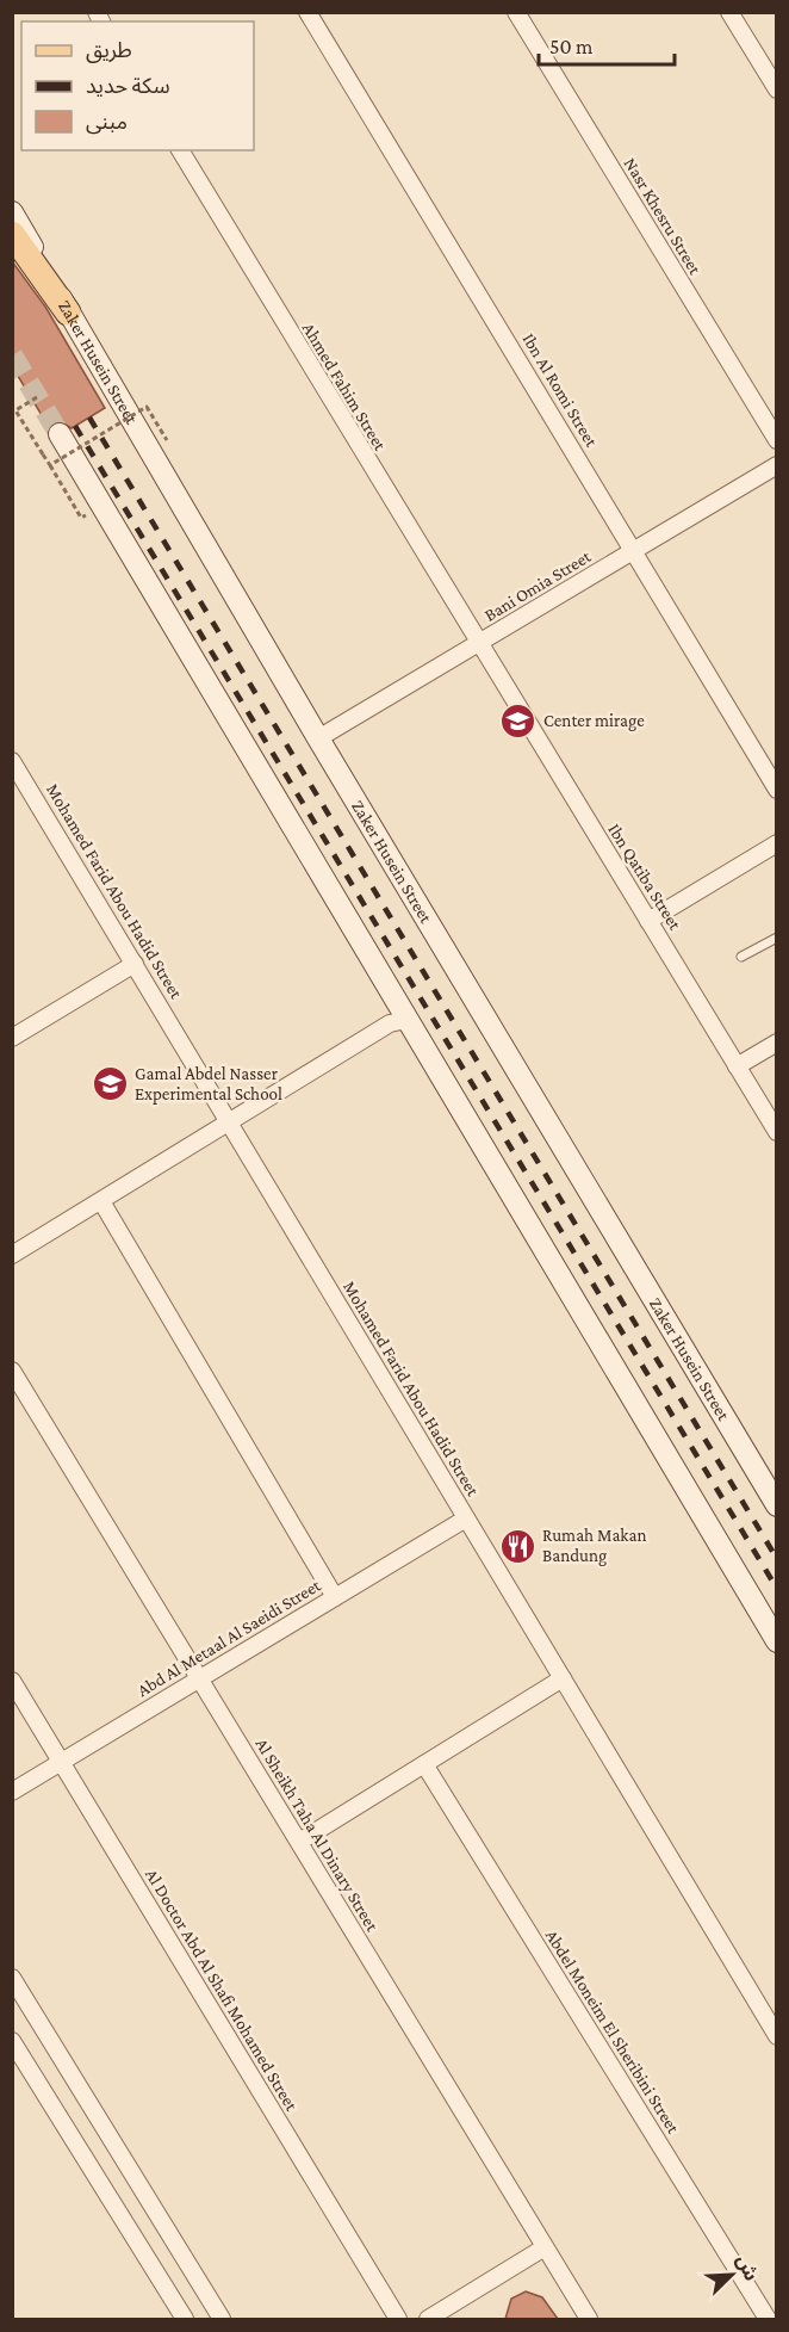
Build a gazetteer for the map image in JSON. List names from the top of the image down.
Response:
{
  "streets": {
    "main road": ["Zaker Husein Street"],
    "street": [
      "Nasr Khesru Street",
      "Ahmed Fahim Street",
      "Ibn Al Romi Street",
      "Bani Omia Street",
      "Ibn Qatiba Street",
      "Mohamed Farid Abou Hadid Street",
      "Abd Al Metaal Al Saeidi Street",
      "Al Sheikh Taha Al Dinary Street",
      "Al Doctor Abd Al Shafi Mohamed Street",
      "Abdel Moneim El Sheribini Street"
    ]
  },
  "crossings": [
    ["Zaker Husein Street", "Bani Omia Street"],
    ["Ahmed Fahim Street", "Bani Omia Street"],
    ["Ahmed Fahim Street", "Ibn Qatiba Street"],
    ["Ibn Al Romi Street", "Bani Omia Street"],
    ["Bani Omia Street", "Ibn Qatiba Street"],
    ["Mohamed Farid Abou Hadid Street", "Abd Al Metaal Al Saeidi Street"],
    ["Abd Al Metaal Al Saeidi Street", "Al Sheikh Taha Al Dinary Street"],
    ["Abd Al Metaal Al Saeidi Street", "Al Doctor Abd Al Shafi Mohamed Street"]
  ],
  "places": {
    "school or university": ["Center mirage", "Gamal Abdel Nasser Experimental School"],
    "restaurant": ["Rumah Makan Bandung"]
  },
  "legend": ["طريق", "سكة حديد", "مبنى"],
  "scale_bar": "50 m",
  "north": "top right"
}
